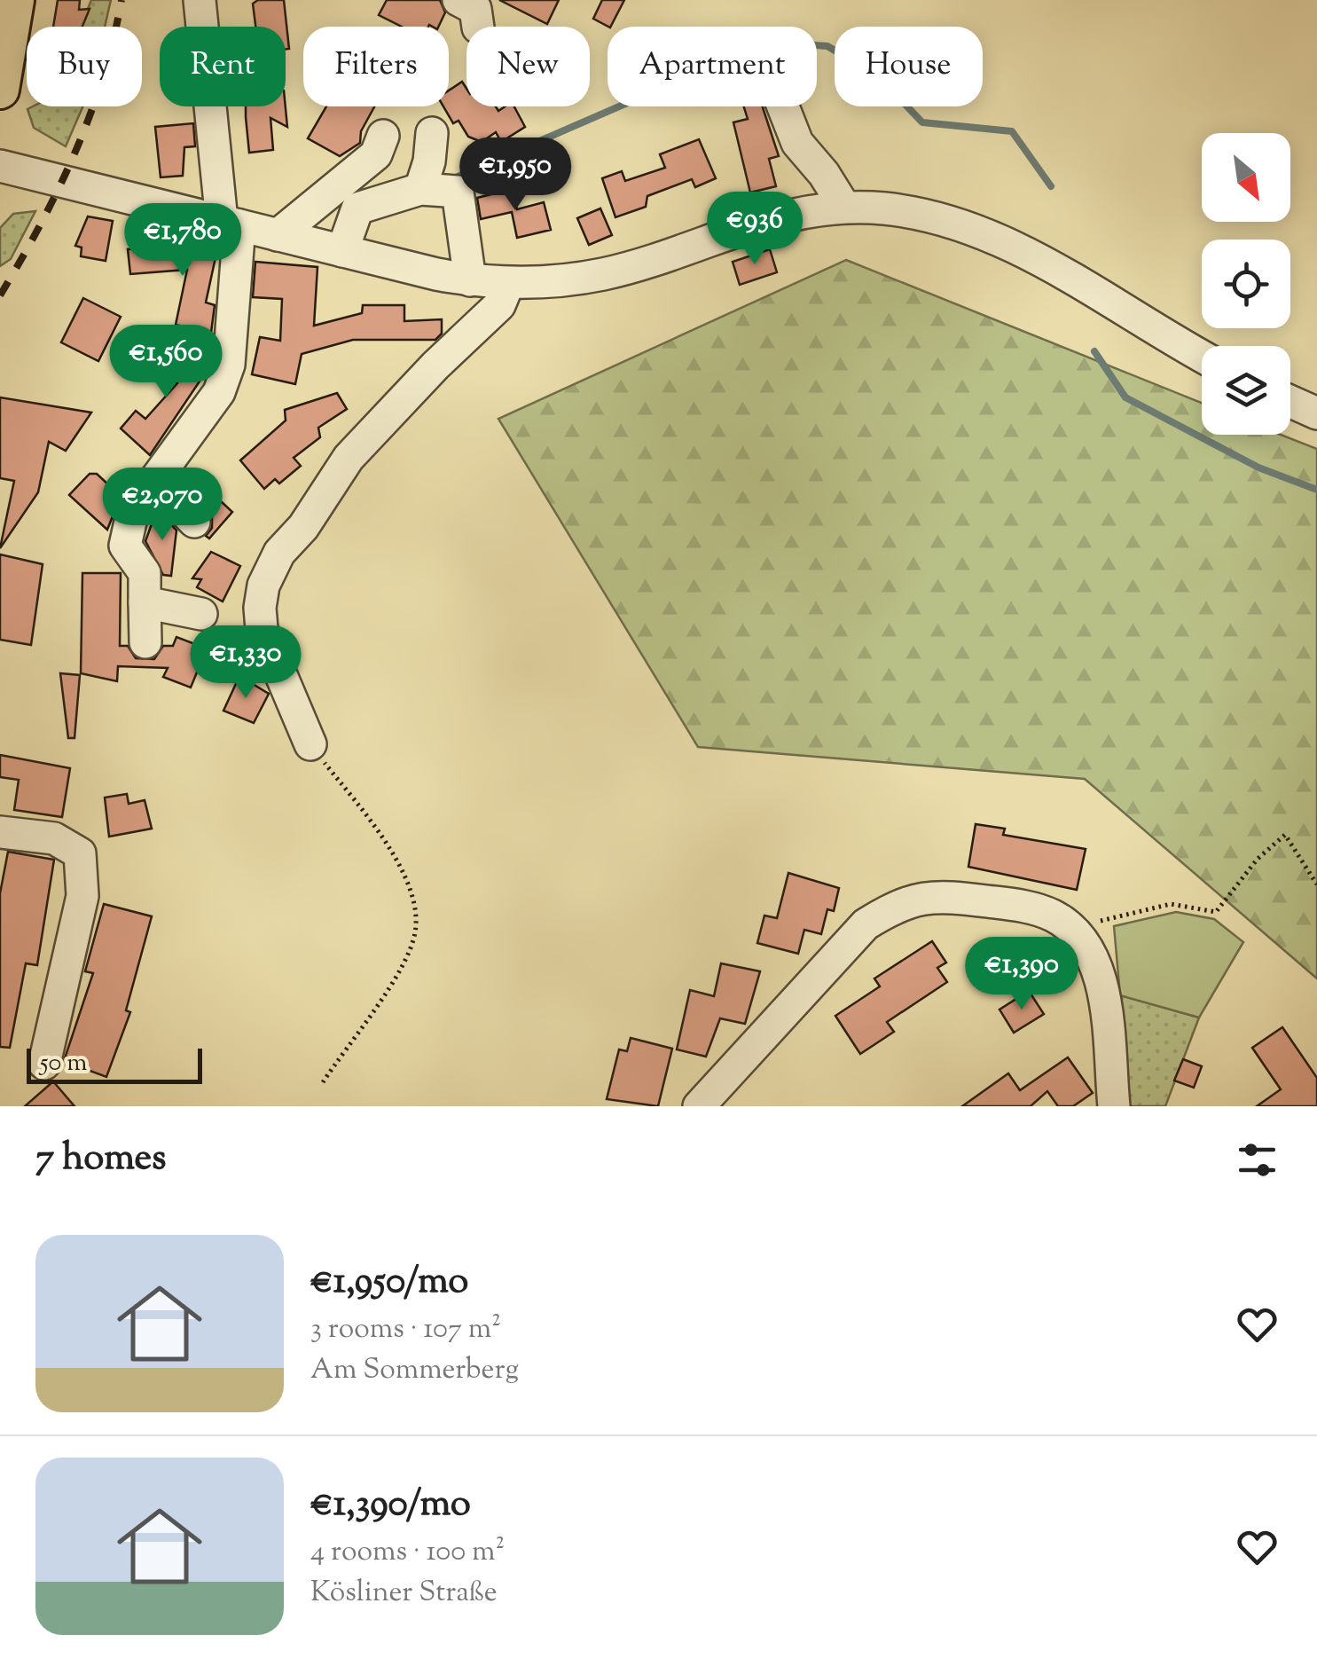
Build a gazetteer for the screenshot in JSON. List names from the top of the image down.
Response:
{
  "scale_bar": "50 m",
  "north": "bottom right",
  "page": {
    "chip": [
      "Buy",
      "Rent",
      "Filters",
      "New",
      "Apartment",
      "House"
    ],
    "price": [
      "€1,950",
      "€936",
      "€1,780",
      "€1,560",
      "€2,070",
      "€1,330",
      "€1,390"
    ],
    "scale": "50 m",
    "heading": "7 homes",
    "list": [
      {
        "name": "€1,950/mo",
        "note": "3 rooms · 107 m² · Am Sommerberg"
      },
      {
        "name": "€1,390/mo",
        "note": "4 rooms · 100 m² · Kösliner Straße"
      }
    ]
  }
}
